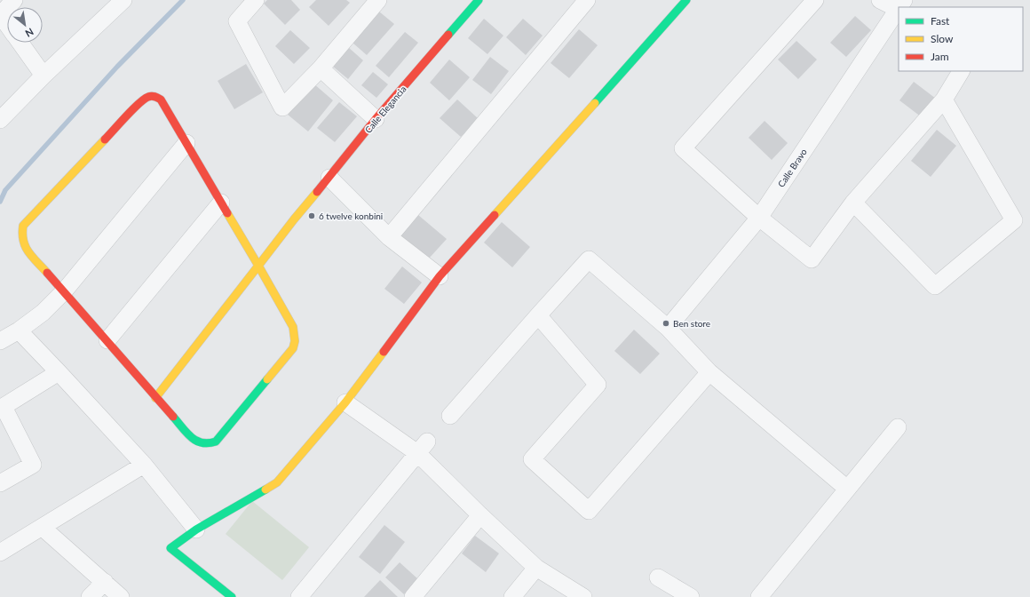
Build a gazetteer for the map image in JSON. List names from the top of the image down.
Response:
{
  "streets": {
    "street": ["Calle Elegancia", "Calle Bravo"]
  },
  "places": ["6 twelve konbini", "Ben store"],
  "legend": ["Fast", "Slow", "Jam"],
  "north": "bottom right"
}
